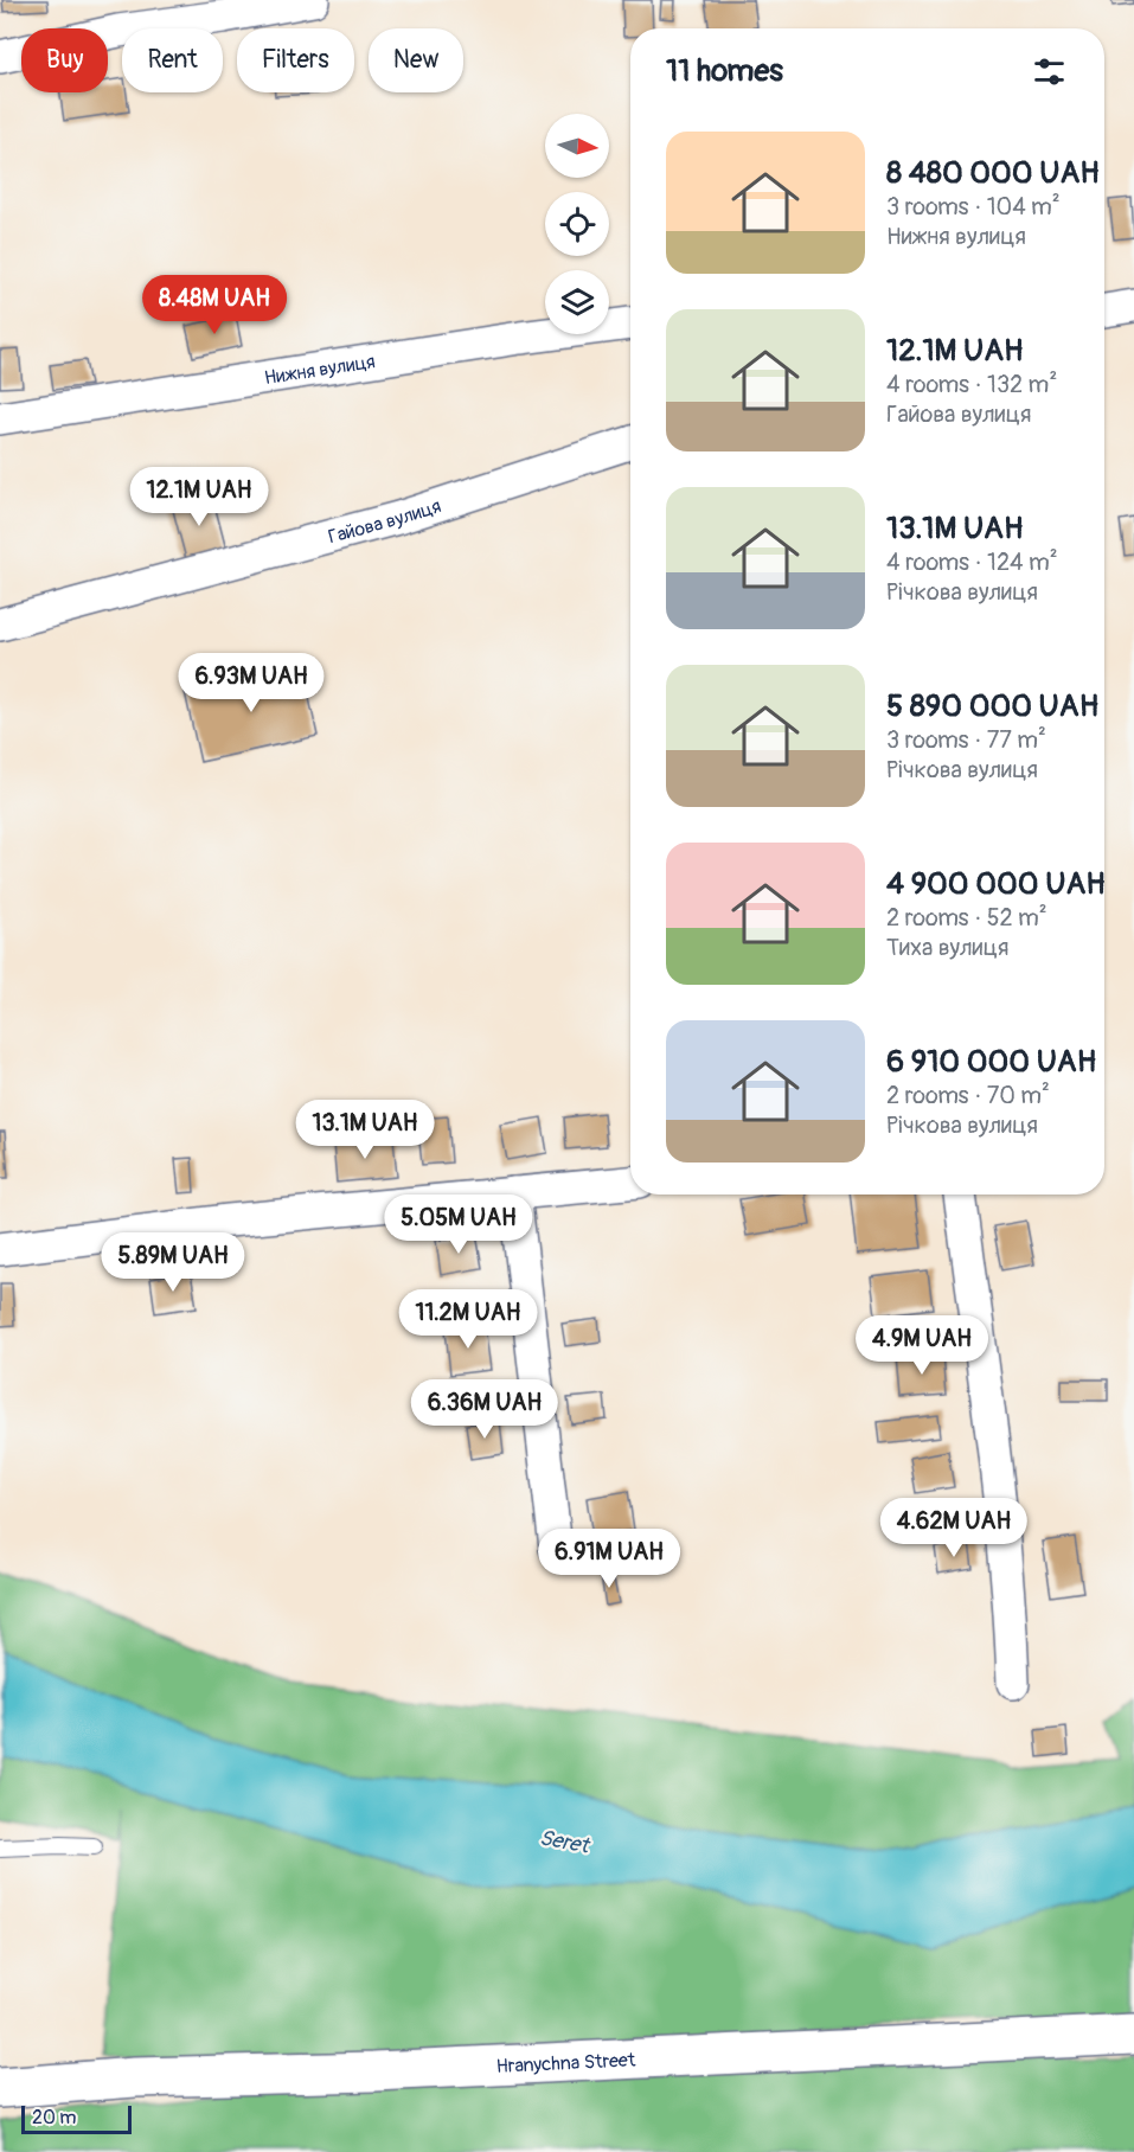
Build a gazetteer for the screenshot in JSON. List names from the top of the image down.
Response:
{
  "streets": {
    "street": ["Нижня вулиця", "Гайова вулиця", "Hranychna Street"]
  },
  "water": ["Seret"],
  "scale_bar": "20 m",
  "north": "right",
  "page": {
    "chip": [
      "Buy",
      "Rent",
      "Filters",
      "New"
    ],
    "heading": "11 homes",
    "list": [
      {
        "name": "8 480 000 UAH",
        "note": "3 rooms · 104 m² · Нижня вулиця"
      },
      {
        "name": "12.1M UAH",
        "note": "4 rooms · 132 m² · Гайова вулиця"
      },
      {
        "name": "13.1M UAH",
        "note": "4 rooms · 124 m² · Річкова вулиця"
      },
      {
        "name": "5 890 000 UAH",
        "note": "3 rooms · 77 m² · Річкова вулиця"
      },
      {
        "name": "4 900 000 UAH",
        "note": "2 rooms · 52 m² · Тиха вулиця"
      },
      {
        "name": "6 910 000 UAH",
        "note": "2 rooms · 70 m² · Річкова вулиця"
      }
    ],
    "price": [
      "8.48M UAH",
      "12.1M UAH",
      "6.93M UAH",
      "13.1M UAH",
      "5.05M UAH",
      "5.89M UAH",
      "11.2M UAH",
      "4.9M UAH",
      "6.36M UAH",
      "4.62M UAH",
      "6.91M UAH"
    ],
    "scale": "20 m"
  }
}
